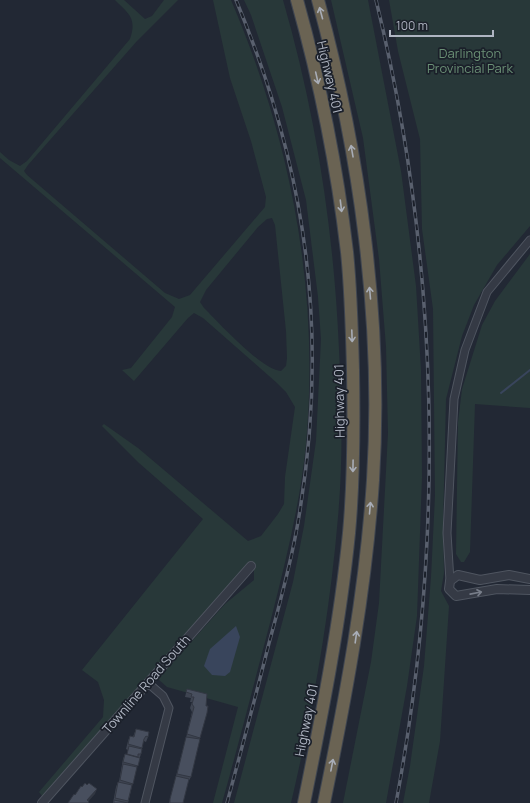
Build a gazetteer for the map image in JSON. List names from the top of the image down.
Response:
{
  "streets": {
    "highway": ["Highway 401"],
    "street": ["Townline Road South"]
  },
  "parks": ["Darlington Provincial Park"],
  "scale_bar": "100 m"
}
